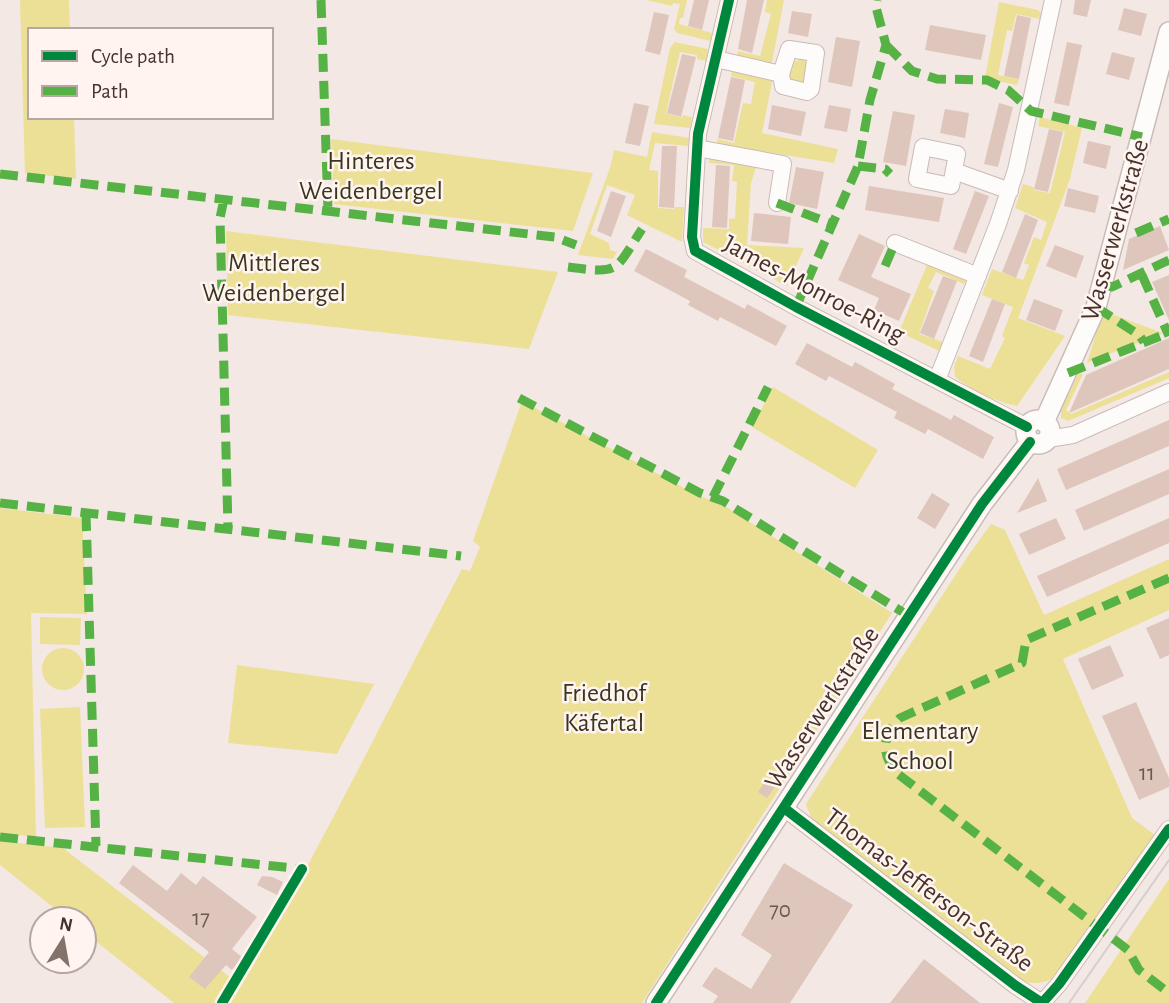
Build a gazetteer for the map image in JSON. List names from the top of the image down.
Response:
{
  "streets": {
    "street": ["Wasserwerkstraße", "James-Monroe-Ring", "Thomas-Jefferson-Straße"]
  },
  "crossings": [
    ["Wasserwerkstraße", "James-Monroe-Ring"],
    ["Wasserwerkstraße", "Thomas-Jefferson-Straße"]
  ],
  "parks": [
    "Hinteres Weidenbergel",
    "Mittleres Weidenbergel",
    "Friedhof Käfertal",
    "Elementary School"
  ],
  "house_numbers": ["11", "70", "17"],
  "legend": ["Cycle path", "Path"],
  "north": "top"
}
